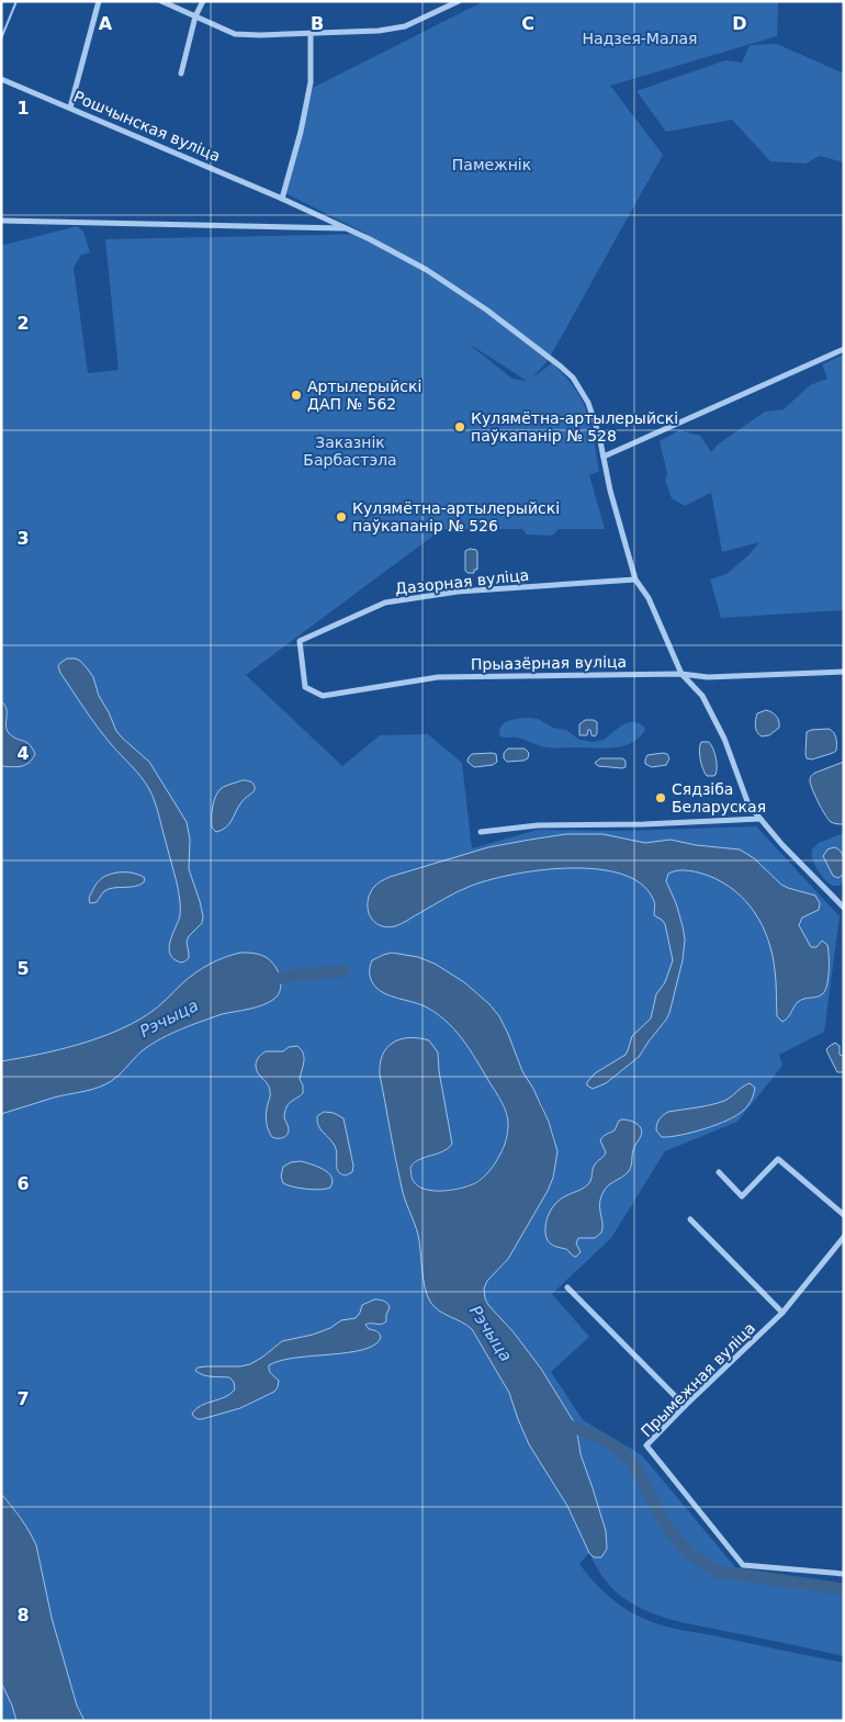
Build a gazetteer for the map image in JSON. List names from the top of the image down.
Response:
{
  "streets": {
    "street": [
      "Рошчынская вуліца",
      "Дазорная вуліца",
      "Прыазёрная вуліца",
      "Прымежная вуліца"
    ]
  },
  "crossings": [
    ["Дазорная вуліца", "Прыазёрная вуліца"]
  ],
  "water": ["Рэчыца"],
  "parks": ["Надзея-Малая", "Памежнік", "Заказнік Барбастэла"],
  "places": [
    "Артылерыйскі ДАП № 562",
    "Кулямётна-артылерыйскі паўкапанір № 528",
    "Кулямётна-артылерыйскі паўкапанір № 526",
    "Сядзіба Беларуская"
  ],
  "grid": {
    "columns": [
      "A",
      "B",
      "C",
      "D"
    ],
    "rows": [
      "1",
      "2",
      "3",
      "4",
      "5",
      "6",
      "7",
      "8"
    ]
  }
}
